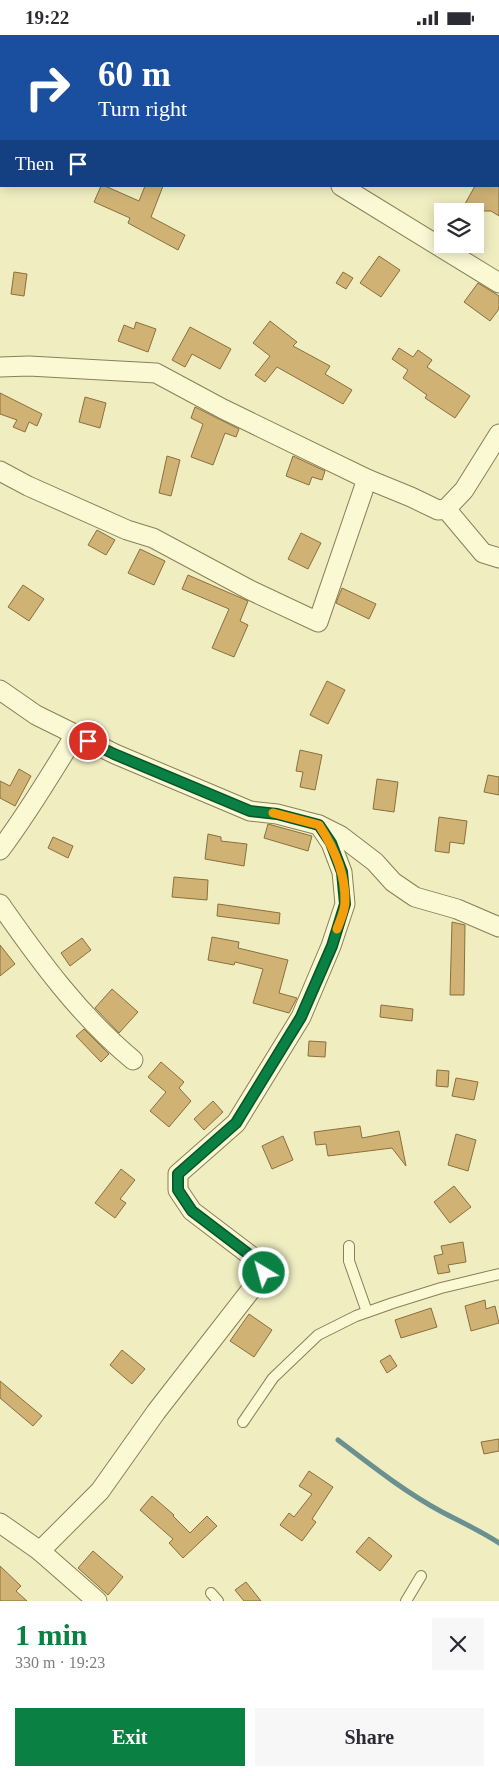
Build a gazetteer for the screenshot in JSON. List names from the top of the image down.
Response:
{
  "page": {
    "status": "19:22",
    "turn": ["60 m", "Turn right"],
    "then": "Then",
    "heading": ["1 min", "330 m · 19:23"],
    "buttons": ["Exit", "Share"]
  }
}
